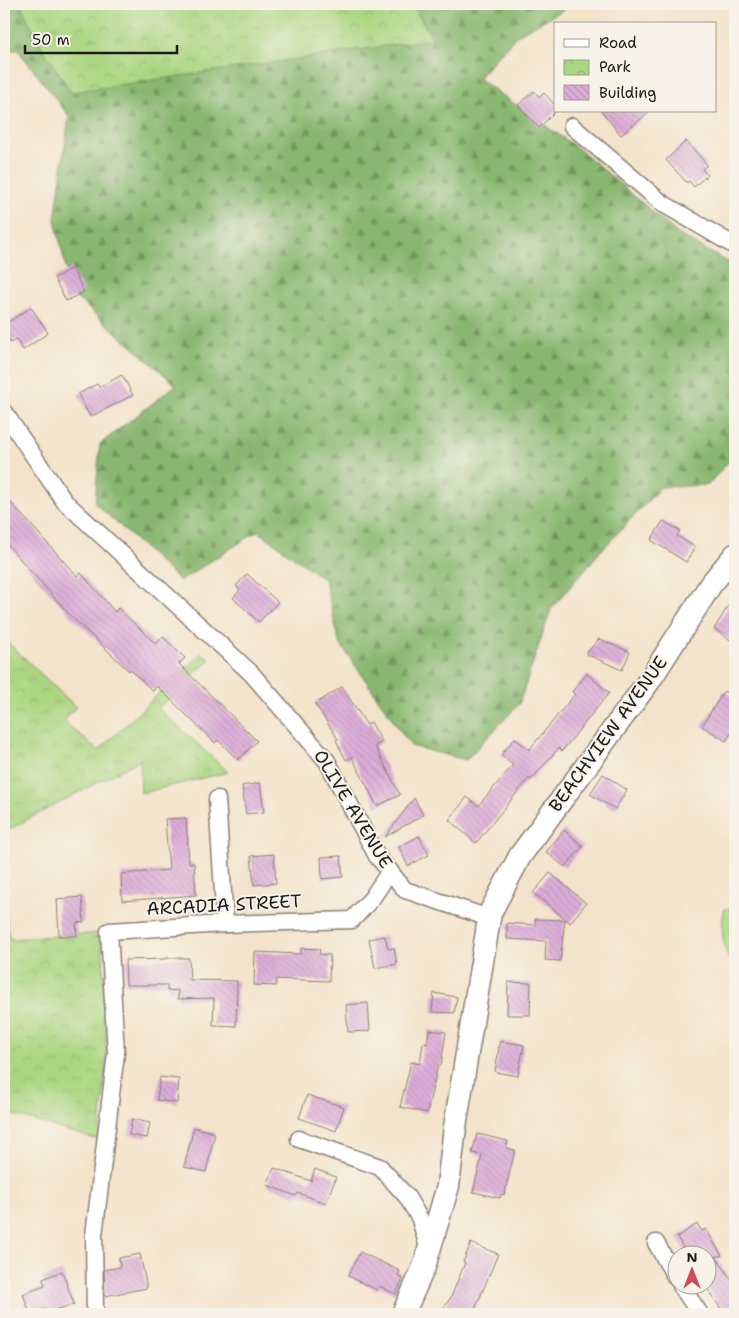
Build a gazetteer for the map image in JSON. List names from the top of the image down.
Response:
{
  "streets": {
    "street": ["BEACHVIEW AVENUE", "OLIVE AVENUE", "ARCADIA STREET"]
  },
  "crossings": [
    ["BEACHVIEW AVENUE", "OLIVE AVENUE"],
    ["OLIVE AVENUE", "ARCADIA STREET"]
  ],
  "legend": ["Road", "Park", "Building"],
  "scale_bar": "50 m",
  "north": "top"
}
